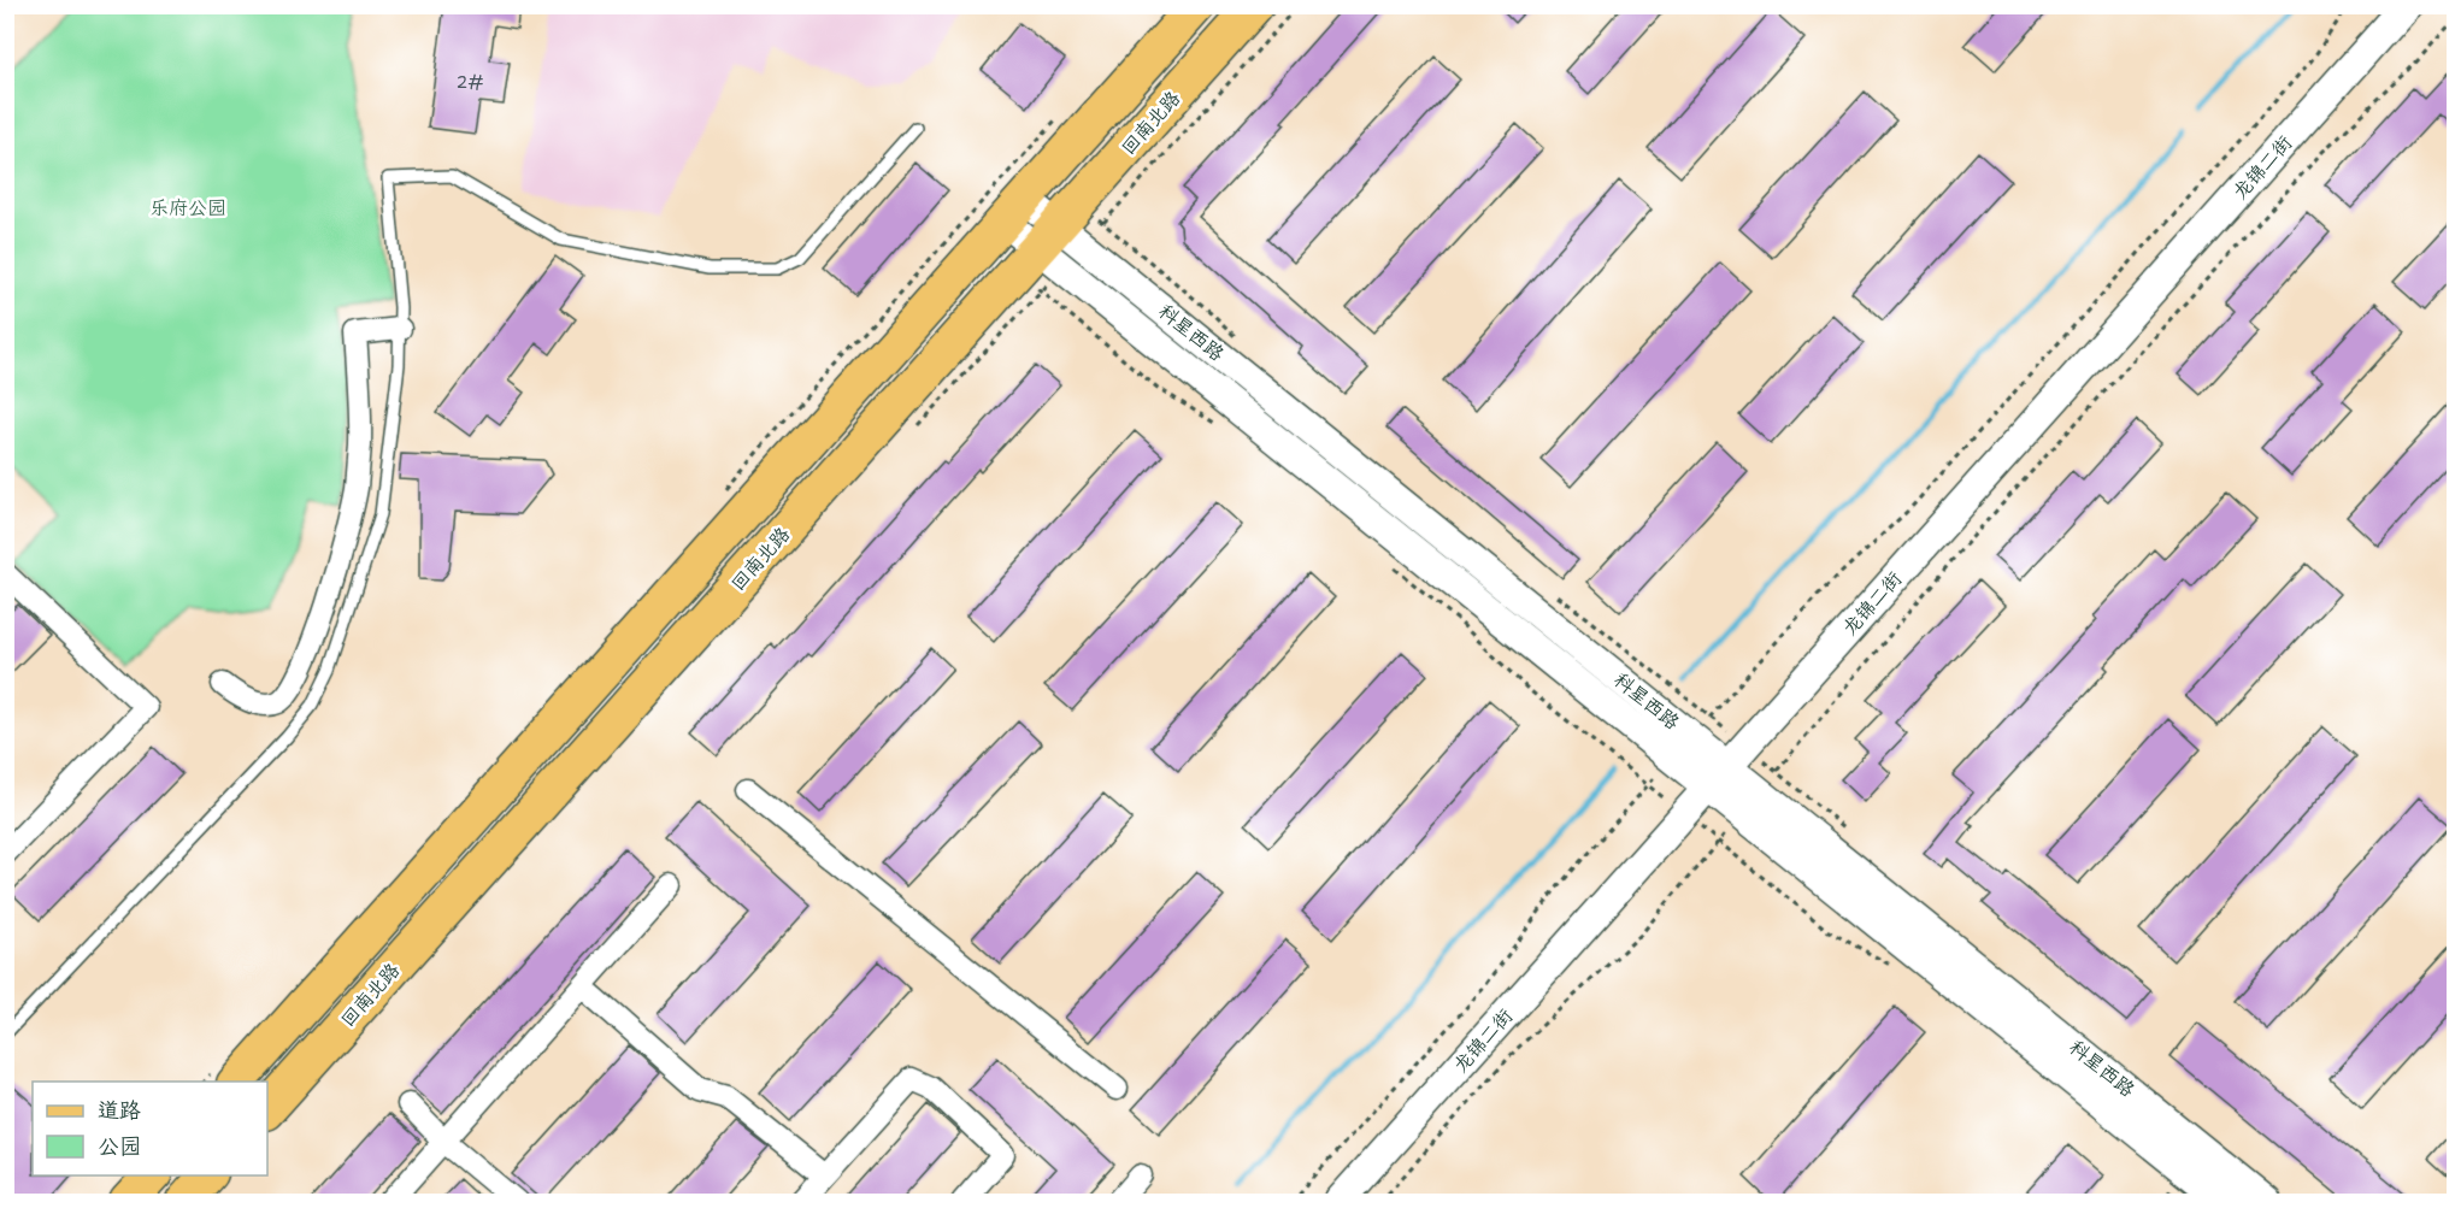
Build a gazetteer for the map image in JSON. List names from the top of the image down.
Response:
{
  "streets": {
    "main road": ["回南北路"],
    "street": ["龙锦二街", "科星西路"]
  },
  "crossings": [
    ["回南北路", "科星西路"],
    ["龙锦二街", "科星西路"]
  ],
  "parks": ["乐府公园"],
  "house_numbers": ["2#"],
  "legend": ["道路", "公园"]
}
